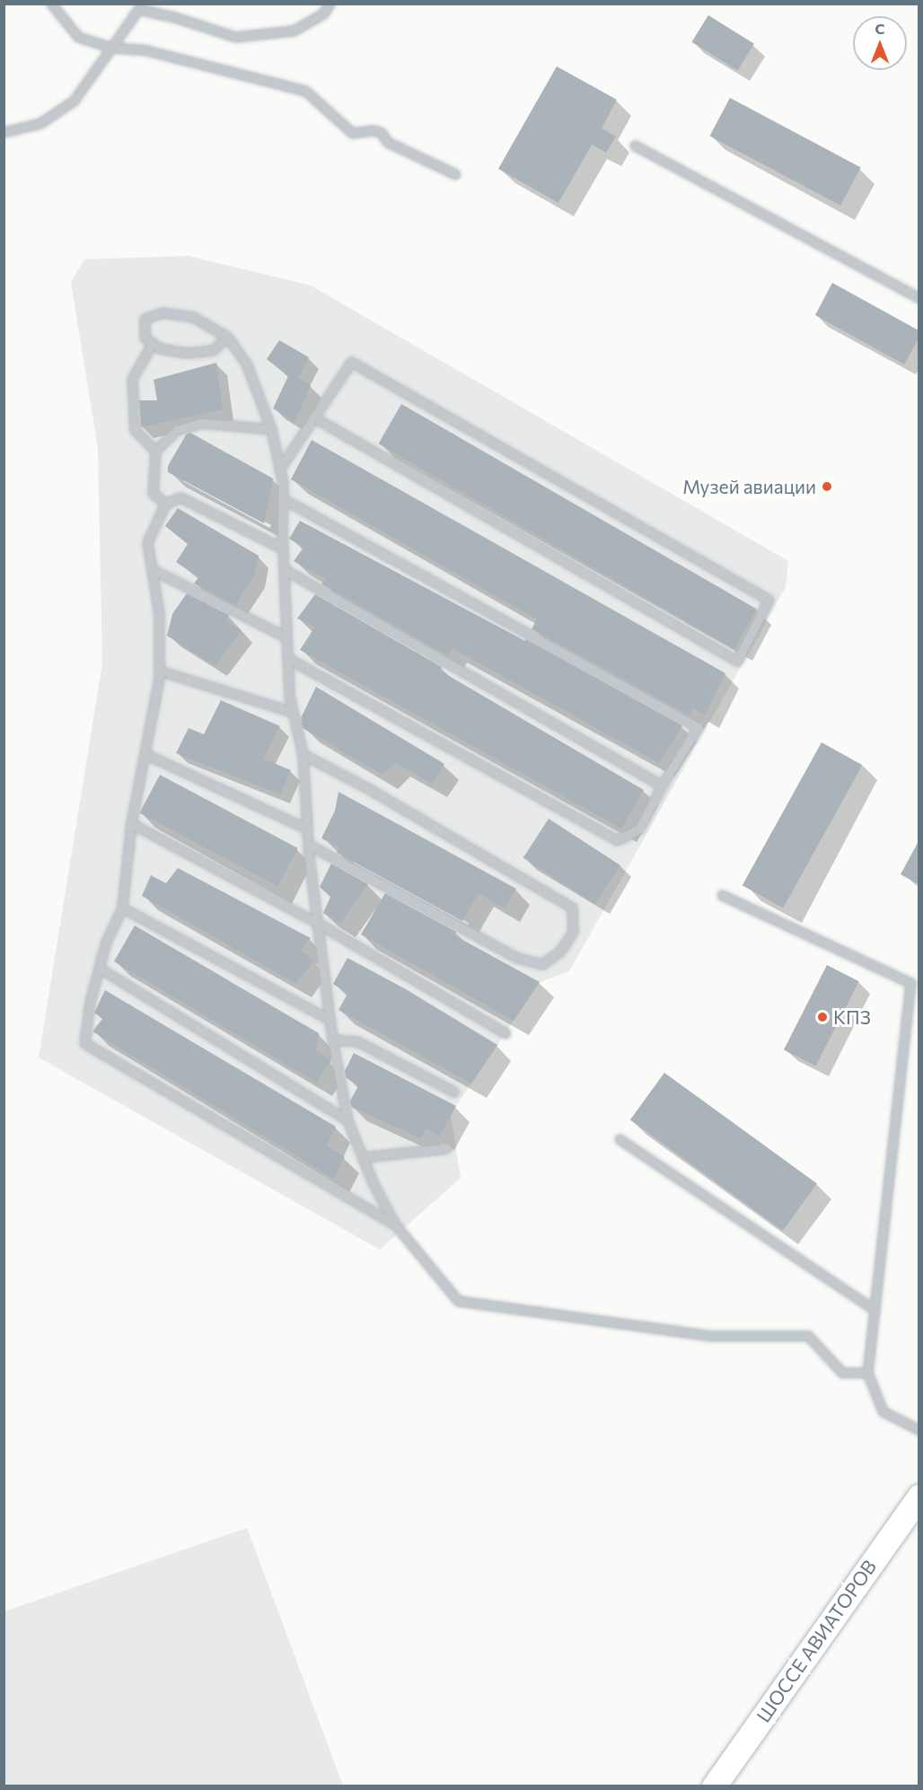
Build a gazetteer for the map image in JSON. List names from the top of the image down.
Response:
{
  "streets": {
    "street": ["ШОССЕ АВИАТОРОВ"]
  },
  "places": ["Музей авиации", "КПЗ"],
  "north": "top"
}
